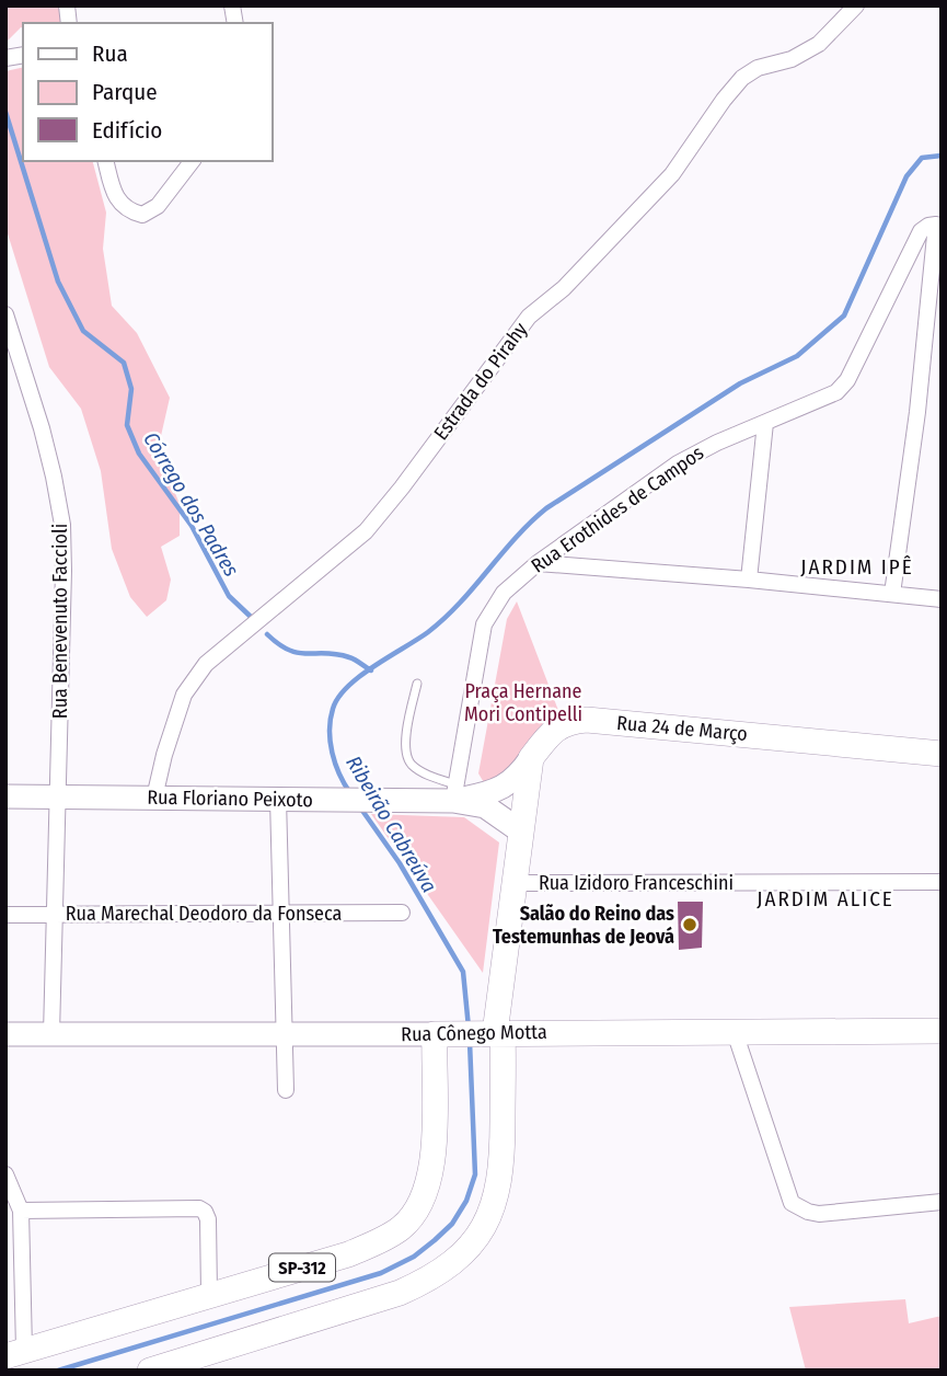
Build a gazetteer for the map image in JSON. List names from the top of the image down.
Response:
{
  "streets": {
    "main road": ["Rua 24 de Março", "Rua Cônego Motta", "SP-312"],
    "street": [
      "Estrada do Pirahy",
      "Rua Erothides de Campos",
      "Rua Benevenuto Faccioli",
      "Rua Floriano Peixoto",
      "Rua Izidoro Franceschini",
      "Rua Marechal Deodoro da Fonseca"
    ]
  },
  "crossings": [
    ["Estrada do Pirahy", "Rua Floriano Peixoto"],
    ["Rua Erothides de Campos", "Rua Floriano Peixoto"],
    ["Rua Benevenuto Faccioli", "Rua Floriano Peixoto"],
    ["Rua Benevenuto Faccioli", "Rua Marechal Deodoro da Fonseca"],
    ["Rua Benevenuto Faccioli", "Rua Cônego Motta"],
    ["Rua 24 de Março", "Rua Izidoro Franceschini"],
    ["Rua 24 de Março", "Rua Cônego Motta"],
    ["Rua Cônego Motta", "SP-312"]
  ],
  "districts": ["JARDIM IPÊ", "JARDIM ALICE"],
  "water": ["Córrego dos Padres", "Ribeirão Cabreúva"],
  "parks": ["Praça Hernane Mori Contipelli"],
  "places": ["Salão do Reino das Testemunhas de Jeová"],
  "legend": ["Rua", "Parque", "Edifício"]
}
